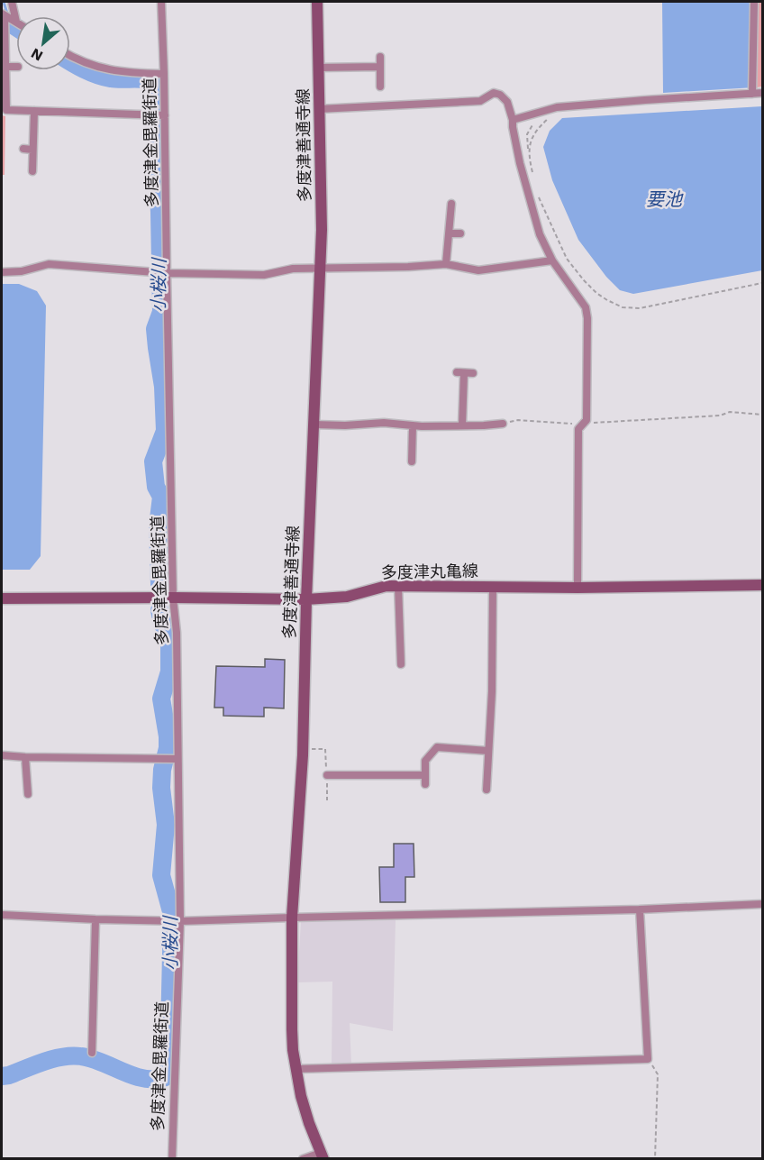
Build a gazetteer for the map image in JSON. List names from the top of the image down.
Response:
{
  "streets": {
    "main road": ["多度津善通寺線", "多度津丸亀線"],
    "street": ["多度津金毘羅街道"]
  },
  "crossings": [
    ["多度津金毘羅街道", "多度津丸亀線"],
    ["多度津善通寺線", "多度津丸亀線"]
  ],
  "water": ["要池", "小桜川"],
  "north": "bottom left"
}
